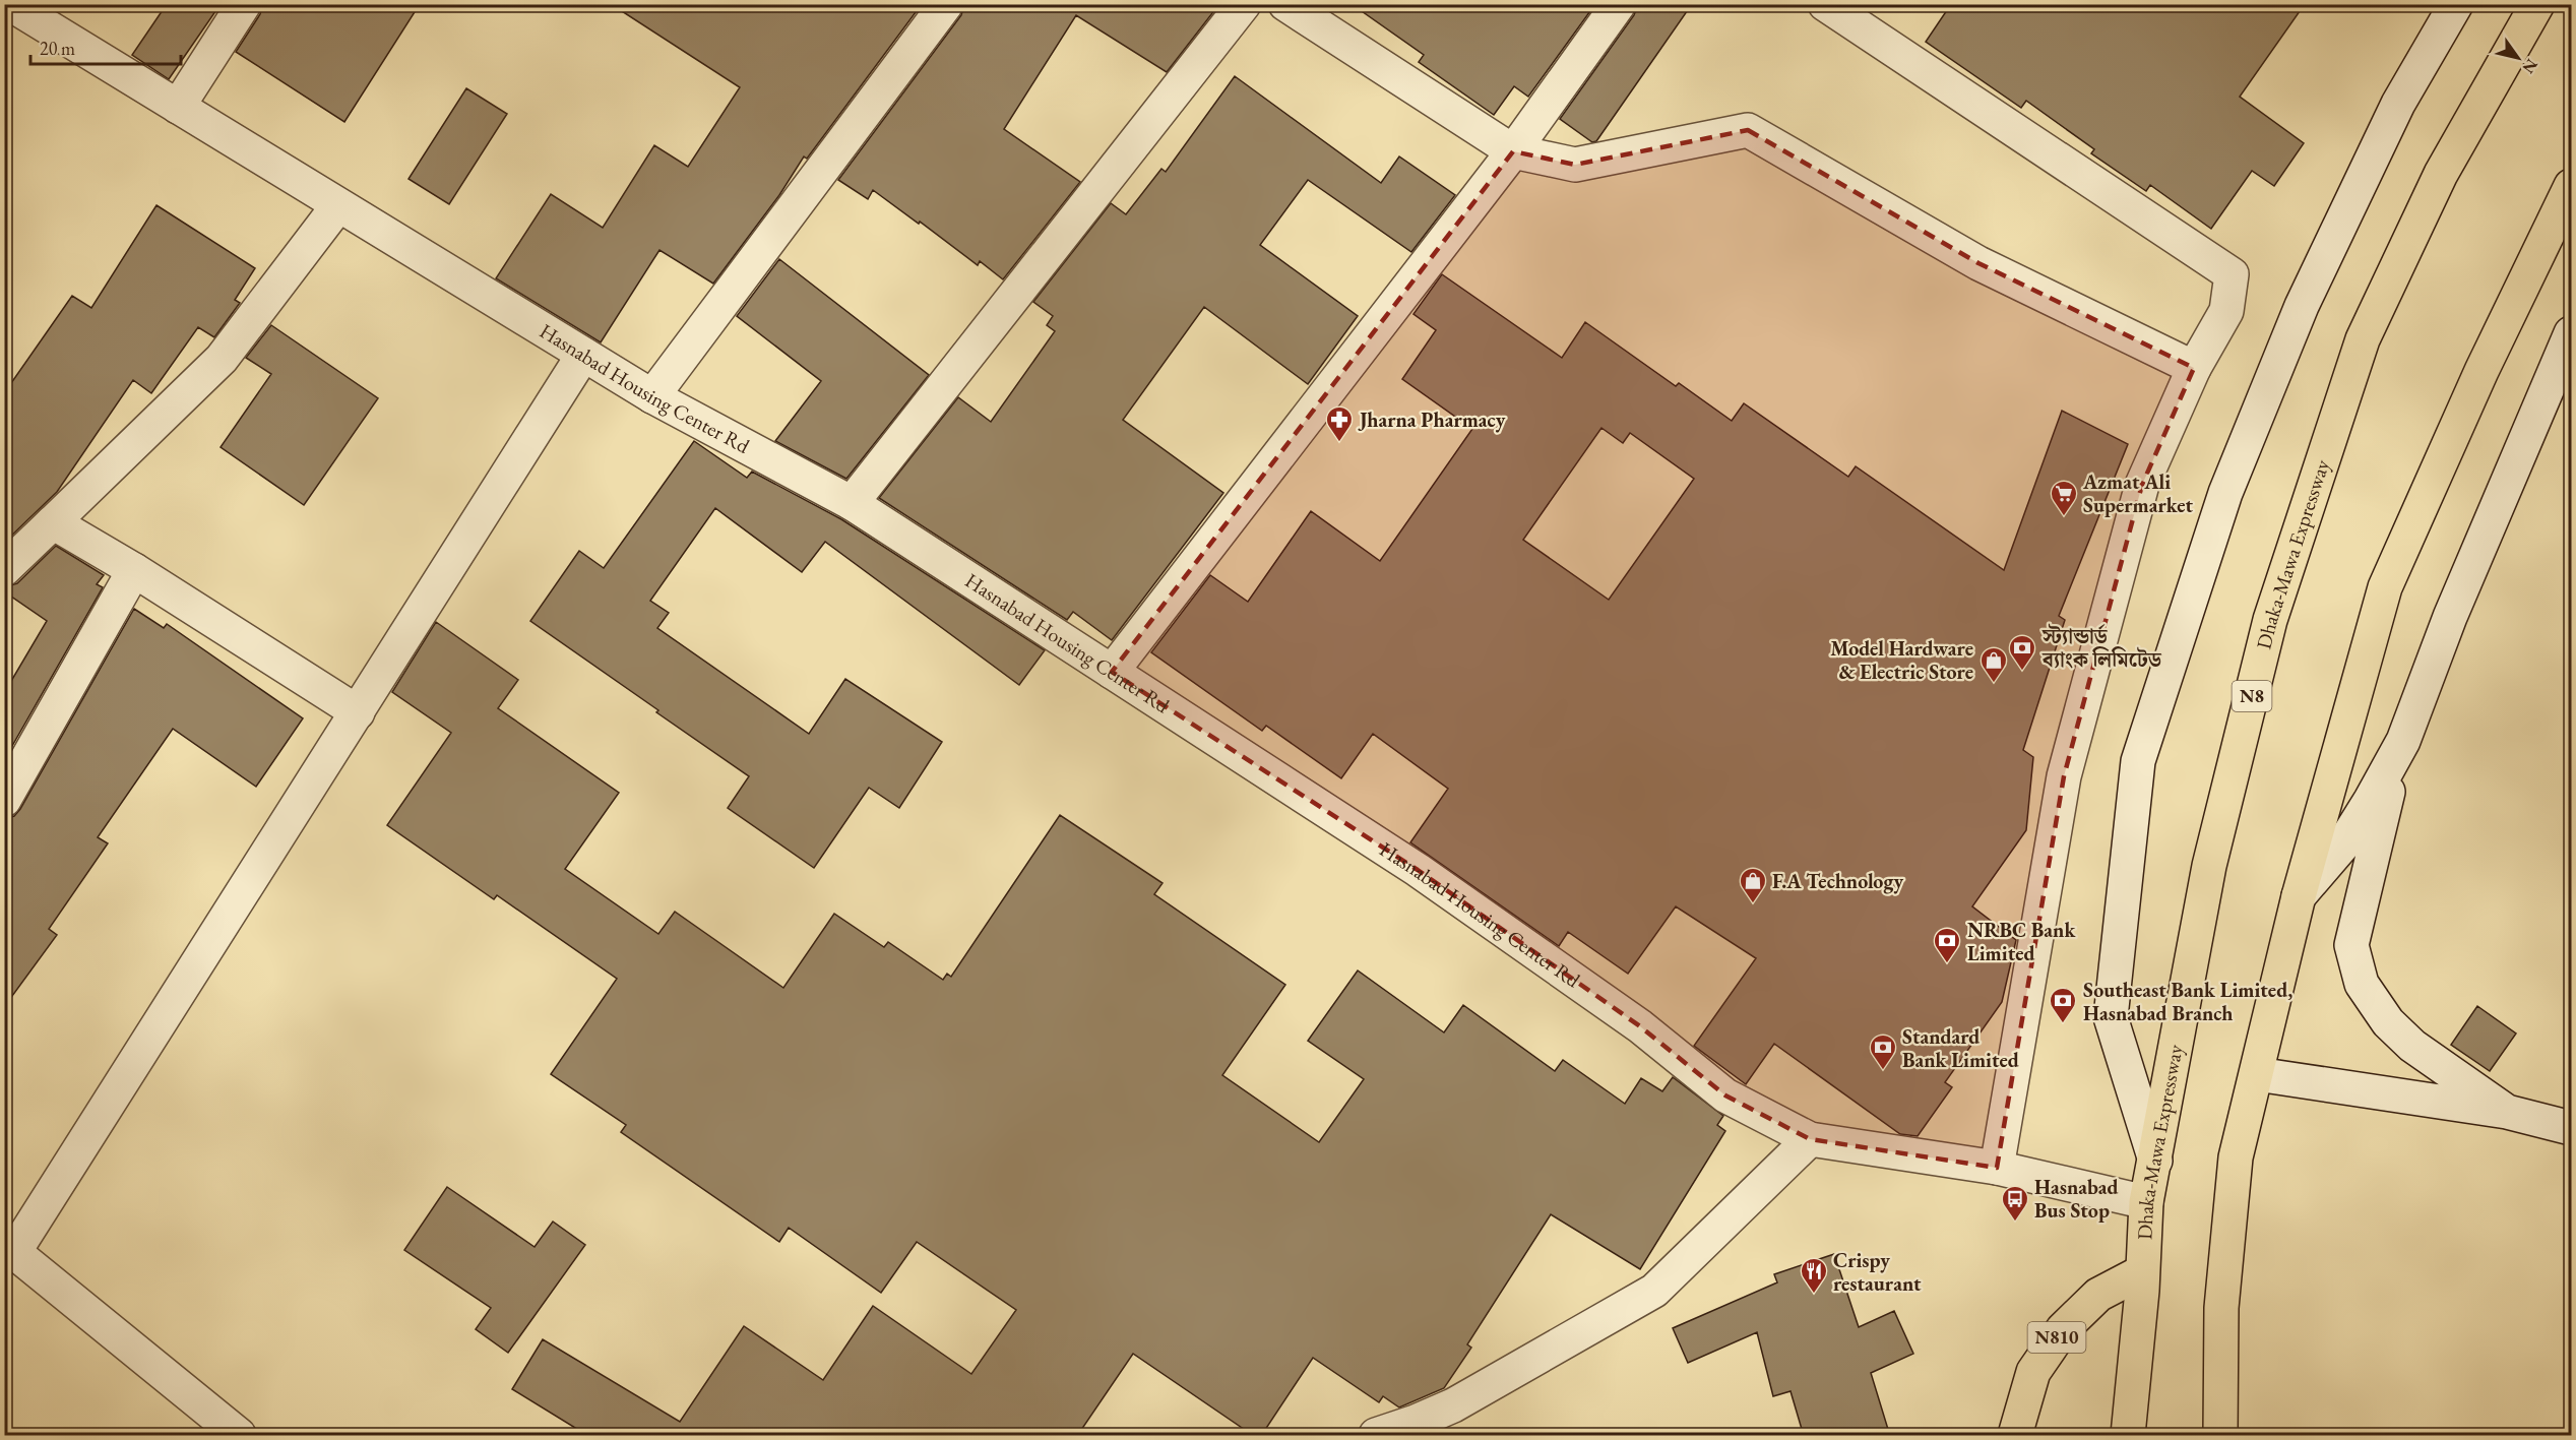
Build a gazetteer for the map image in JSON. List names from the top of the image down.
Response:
{
  "streets": {
    "highway": ["Dhaka-Mawa Expressway", "N8", "N810"],
    "street": ["Hasnabad Housing Center Rd"]
  },
  "crossings": [
    ["Hasnabad Housing Center Rd", "Dhaka-Mawa Expressway"],
    ["Dhaka-Mawa Expressway", "N810"]
  ],
  "places": {
    "pharmacy": ["Jharna Pharmacy"],
    "supermarket": ["Azmat Ali Supermarket"],
    "bank": [
      "স্ট্যান্ডার্ড ব্যাংক লিমিটেড",
      "NRBC Bank Limited",
      "Southeast Bank Limited, Hasnabad Branch",
      "Standard Bank Limited"
    ],
    "shop": ["Model Hardware & Electric Store", "F.A Technology"],
    "bus stop": ["Hasnabad Bus Stop"],
    "restaurant": ["Crispy restaurant"]
  },
  "scale_bar": "20 m",
  "north": "bottom right"
}
